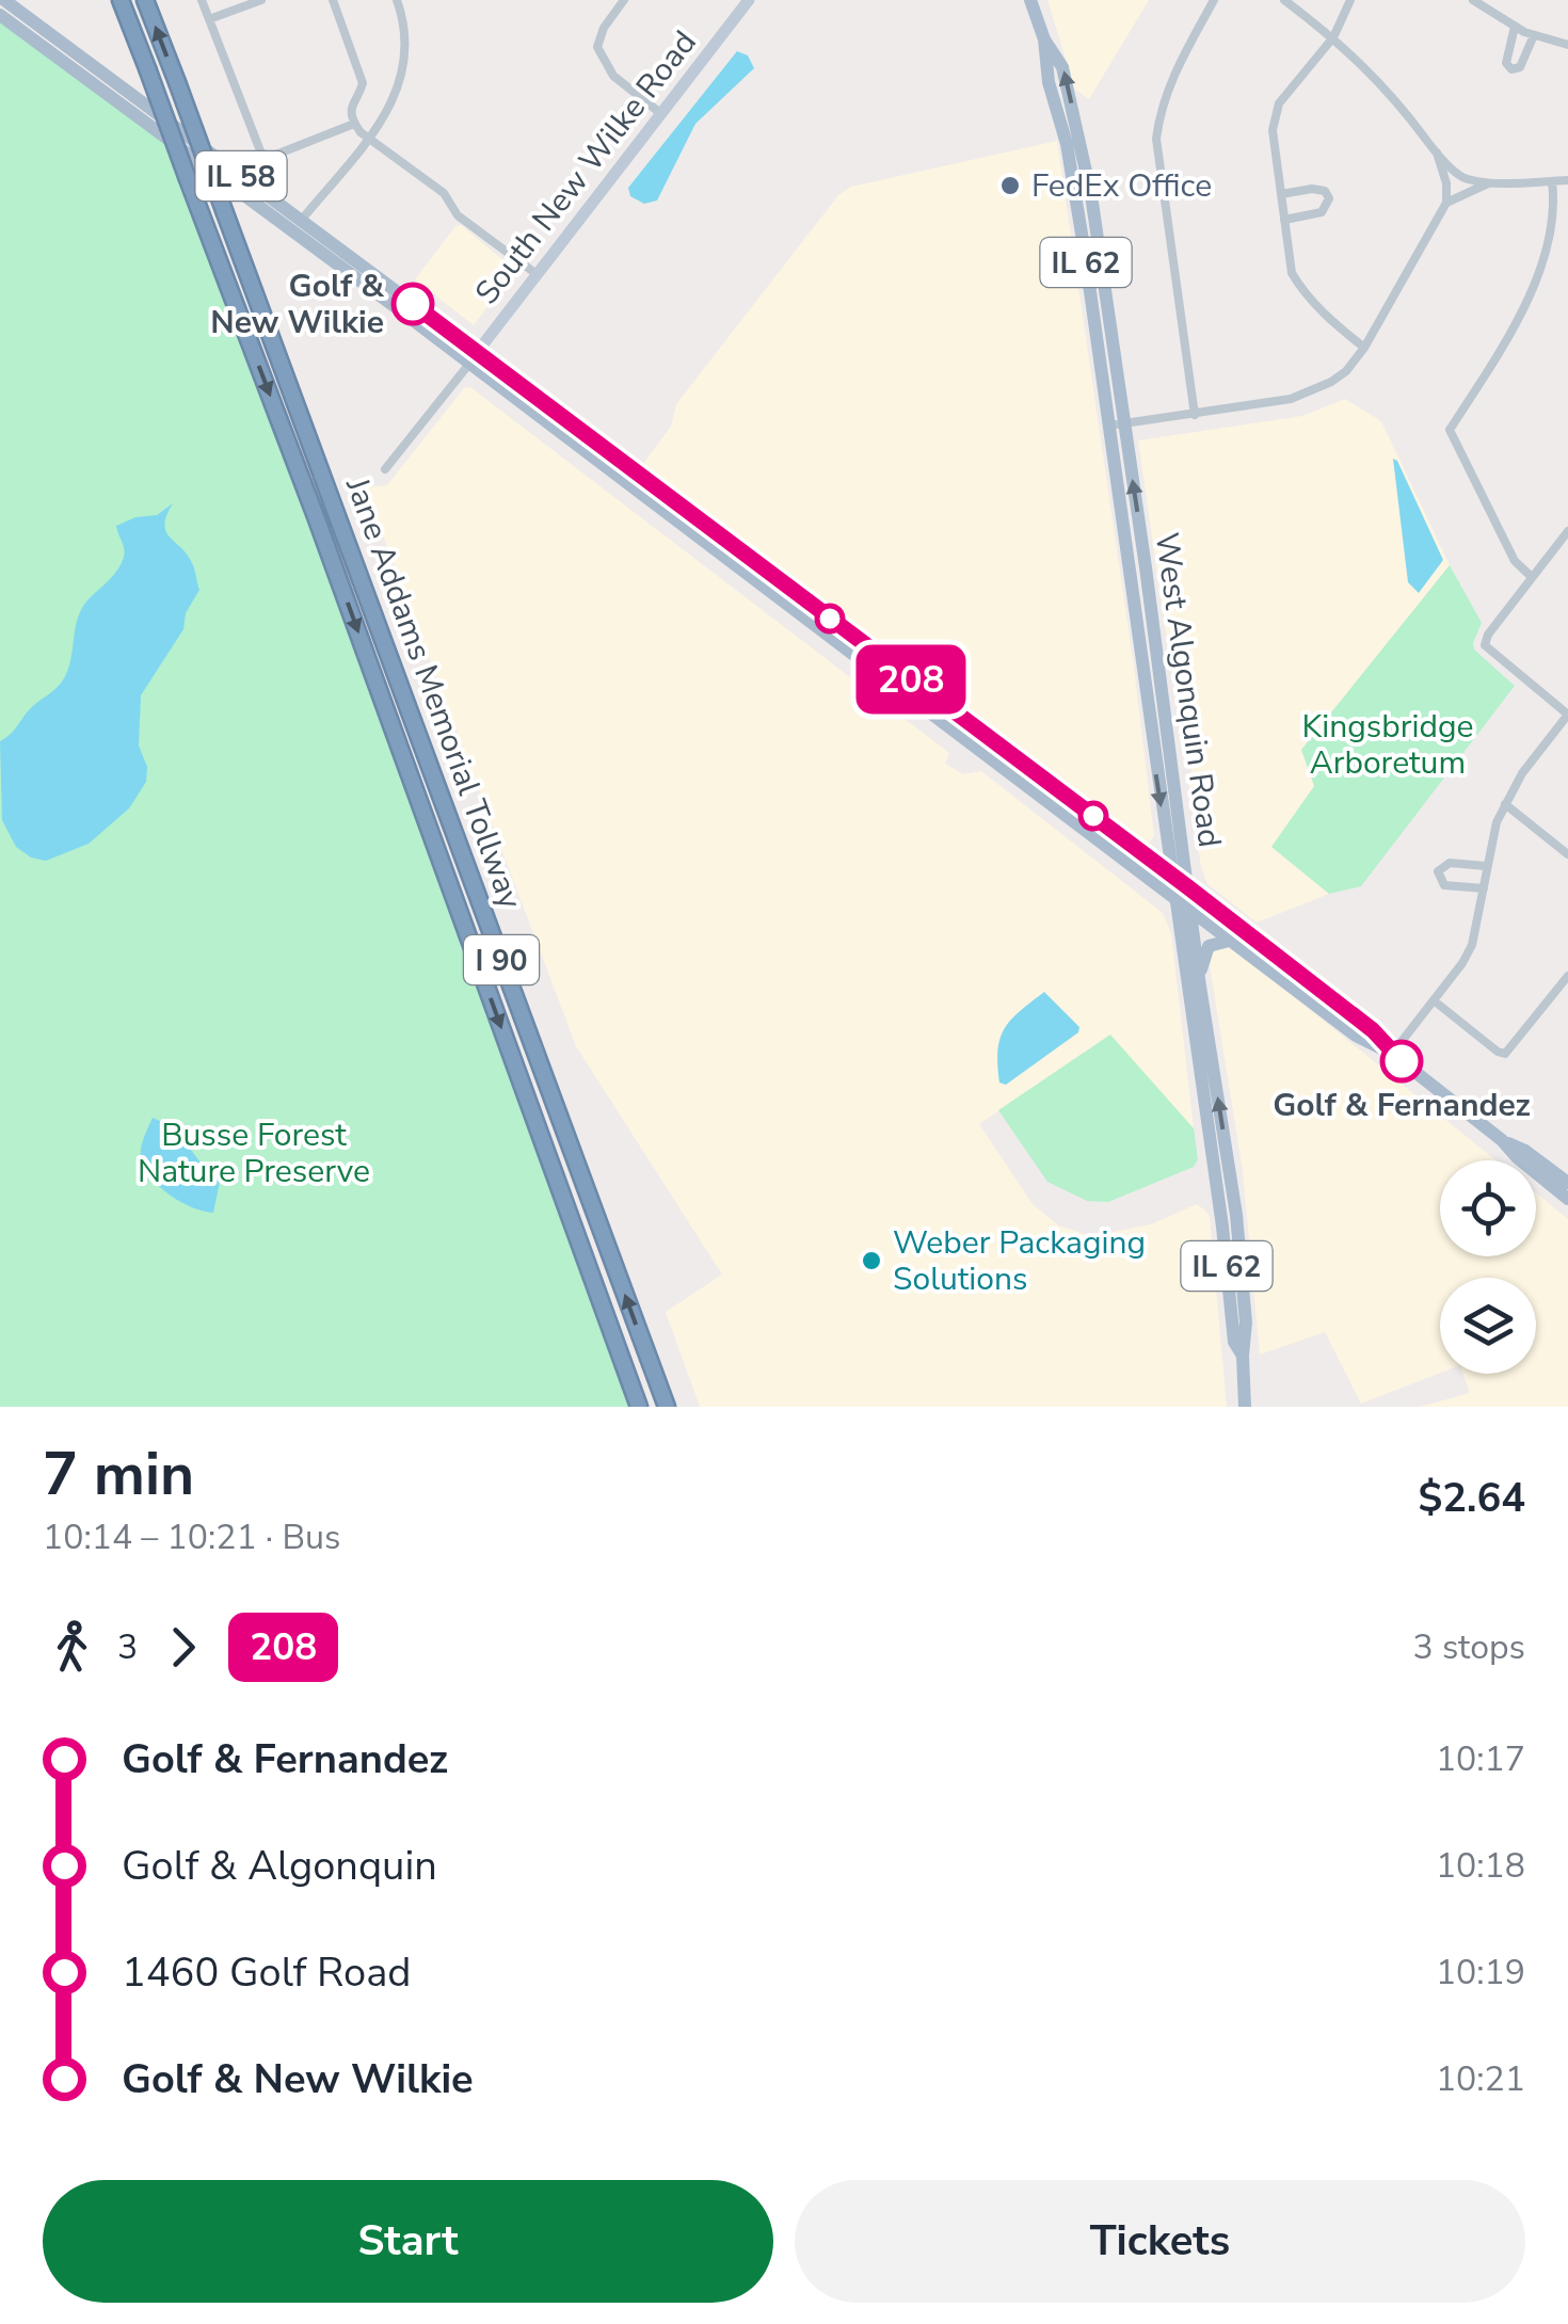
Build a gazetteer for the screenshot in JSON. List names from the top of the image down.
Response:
{
  "streets": {
    "highway": ["Jane Addams Memorial Tollway", "I 90"],
    "main road": [
      "South New Wilke Road",
      "IL 58",
      "IL 62",
      "West Algonquin Road"
    ]
  },
  "crossings": [
    ["South New Wilke Road", "IL 58"],
    ["IL 58", "West Algonquin Road"]
  ],
  "parks": ["Kingsbridge Arboretum", "Busse Forest Nature Preserve"],
  "places": [
    "FedEx Office",
    "Golf & New Wilkie",
    "Golf & Fernandez",
    "Weber Packaging Solutions"
  ],
  "lines": ["bus line 208"],
  "page": {
    "on_map": "208",
    "heading": ["7 min", "10:14 – 10:21 · Bus", "$2.64"],
    "legs": ["3", "208", "3 stops"],
    "list": [
      {
        "name": "Golf & Fernandez",
        "value": "10:17"
      },
      {
        "name": "Golf & Algonquin",
        "value": "10:18"
      },
      {
        "name": "1460 Golf Road",
        "value": "10:19"
      },
      {
        "name": "Golf & New Wilkie",
        "value": "10:21"
      }
    ],
    "buttons": ["Start", "Tickets"]
  }
}
